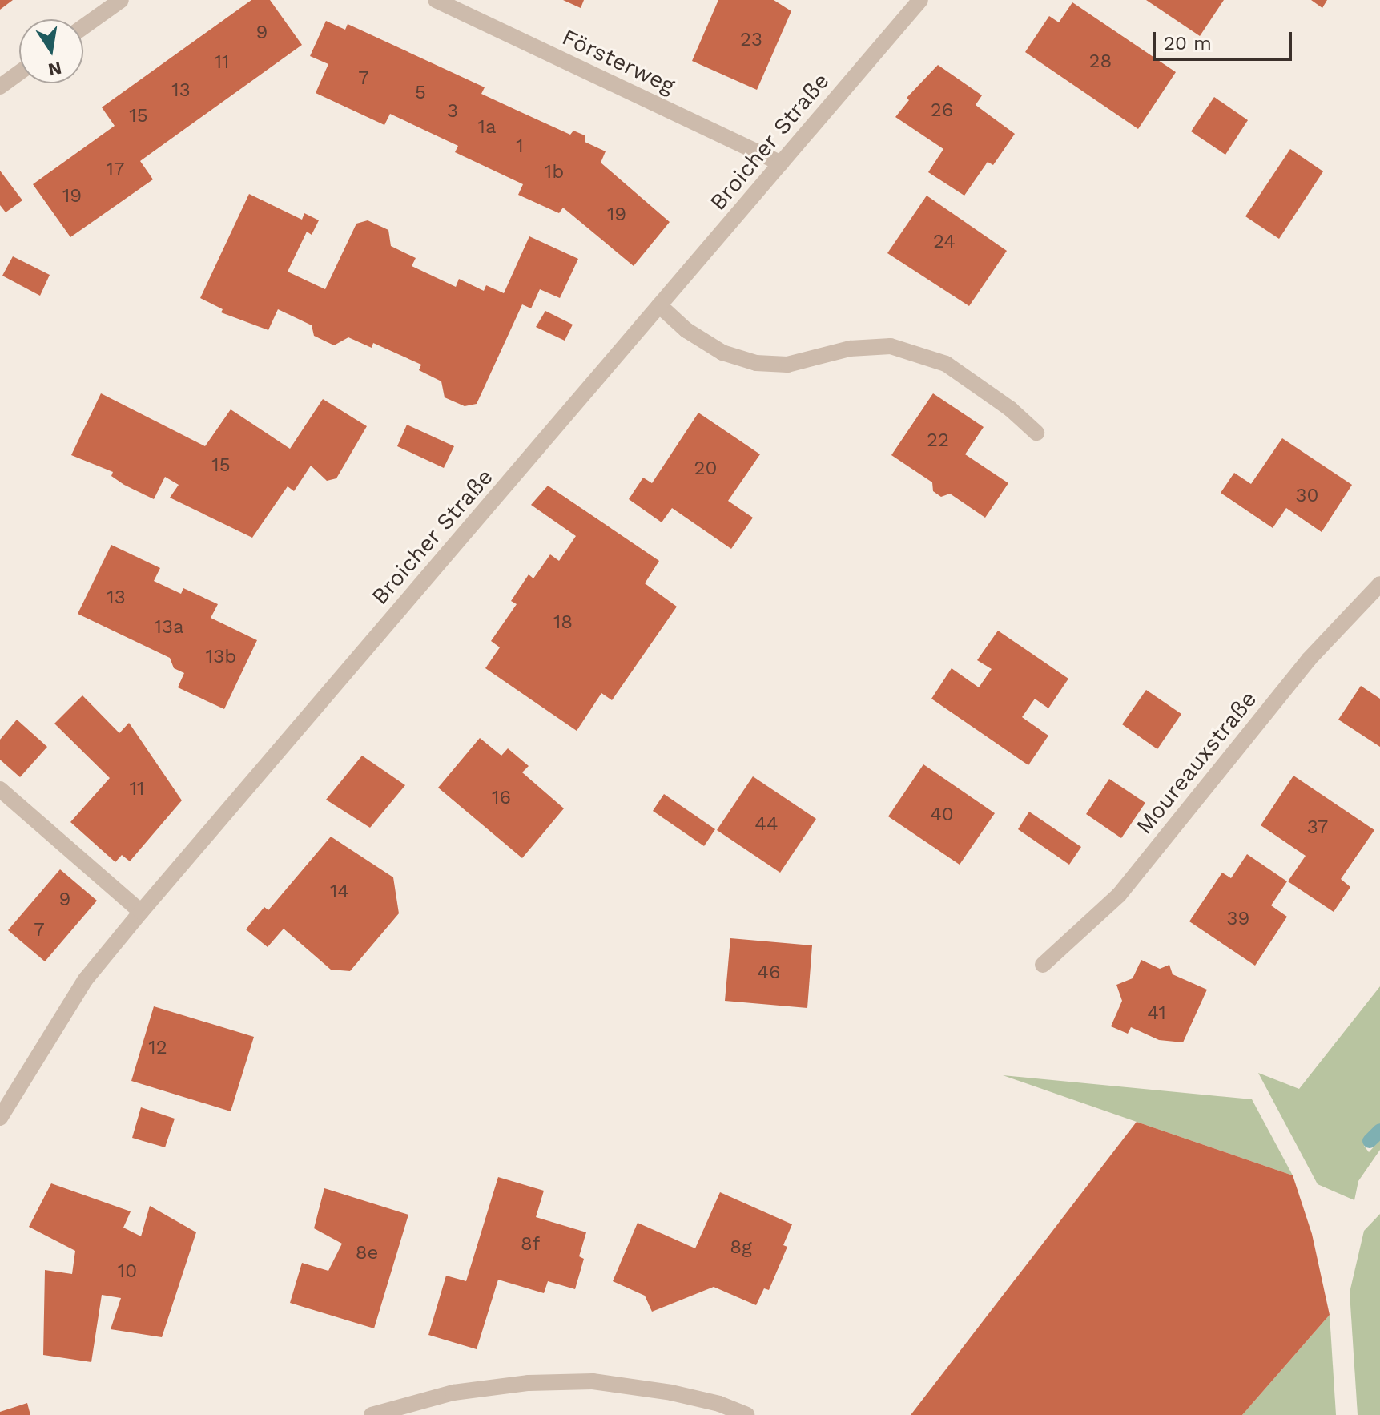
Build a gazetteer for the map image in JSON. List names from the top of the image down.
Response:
{
  "streets": {
    "street": ["Försterweg", "Broicher Straße", "Moureauxstraße"]
  },
  "crossings": [
    ["Försterweg", "Broicher Straße"]
  ],
  "house_numbers": [
    "9",
    "23",
    "28",
    "11",
    "7",
    "13",
    "5",
    "26",
    "3",
    "15",
    "1a",
    "1",
    "17",
    "1b",
    "19",
    "19",
    "24",
    "22",
    "15",
    "20",
    "30",
    "13",
    "18",
    "13a",
    "13b",
    "11",
    "16",
    "40",
    "44",
    "37",
    "14",
    "9",
    "39",
    "7",
    "46",
    "41",
    "12",
    "8f",
    "8g",
    "8e",
    "10"
  ],
  "scale_bar": "20 m",
  "north": "bottom"
}
